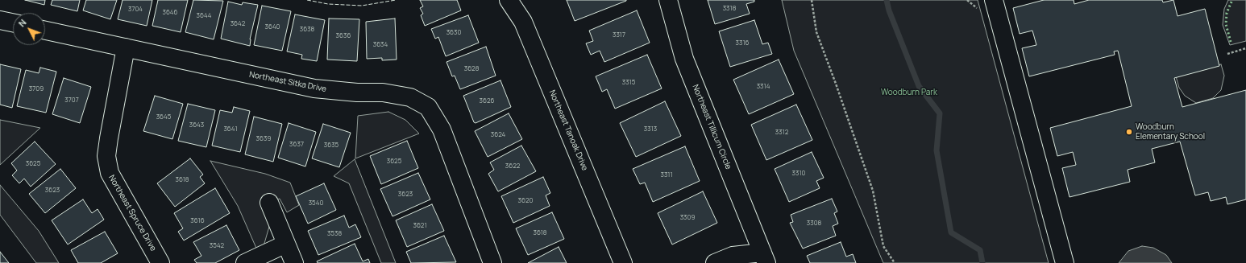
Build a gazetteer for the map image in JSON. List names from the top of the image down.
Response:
{
  "streets": {
    "street": [
      "Northeast Sitka Drive",
      "Northeast Tillicum Circle",
      "Northeast Tanoak Drive",
      "Northeast Spruce Drive"
    ]
  },
  "crossings": [
    ["Northeast Sitka Drive", "Northeast Spruce Drive"]
  ],
  "parks": ["Woodburn Park"],
  "places": ["Woodburn Elementary School"],
  "house_numbers": [
    "3318",
    "3704",
    "3646",
    "3644",
    "3642",
    "3640",
    "3638",
    "3630",
    "3317",
    "3636",
    "3316",
    "3634",
    "3628",
    "3315",
    "3314",
    "3709",
    "3707",
    "3626",
    "3645",
    "3643",
    "3641",
    "3313",
    "3312",
    "3624",
    "3639",
    "3637",
    "3635",
    "3625",
    "3625",
    "3622",
    "3310",
    "3311",
    "3618",
    "3623",
    "3623",
    "3620",
    "3540",
    "3309",
    "3616",
    "3308",
    "3621",
    "3618",
    "3538",
    "3542"
  ],
  "north": "top left"
}
